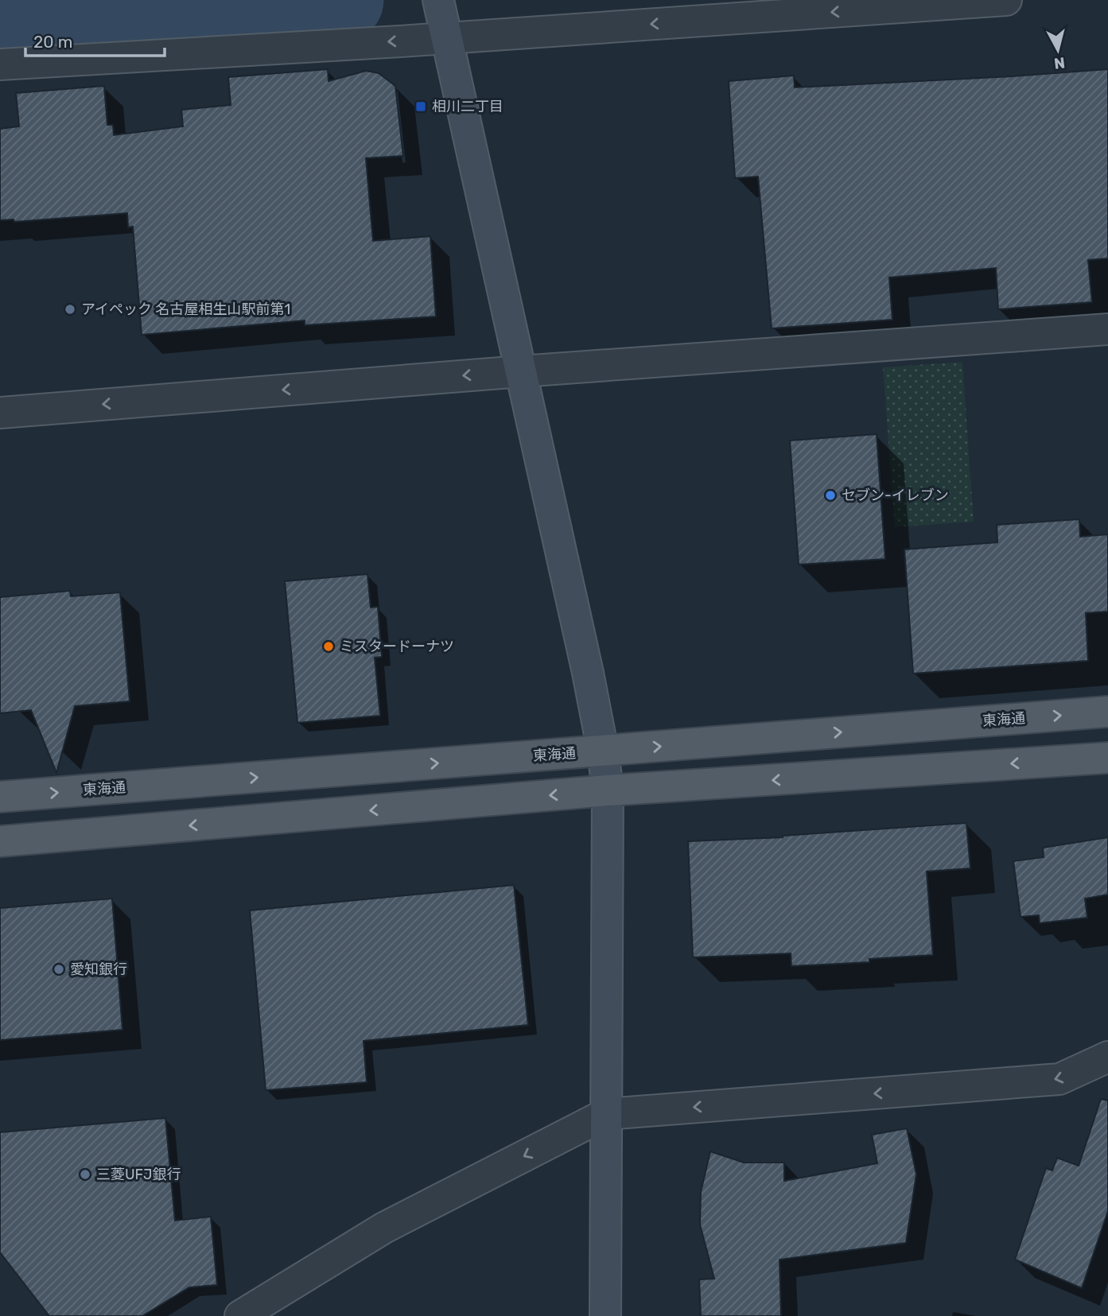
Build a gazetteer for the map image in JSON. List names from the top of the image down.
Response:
{
  "streets": {
    "main road": ["東海通"]
  },
  "places": {
    "transit": ["相川二丁目"],
    "other": [
      "アイペック 名古屋相生山駅前第1",
      "セブン-イレブン",
      "ミスタードーナツ",
      "愛知銀行",
      "三菱UFJ銀行"
    ]
  },
  "scale_bar": "20 m",
  "north": "bottom"
}
